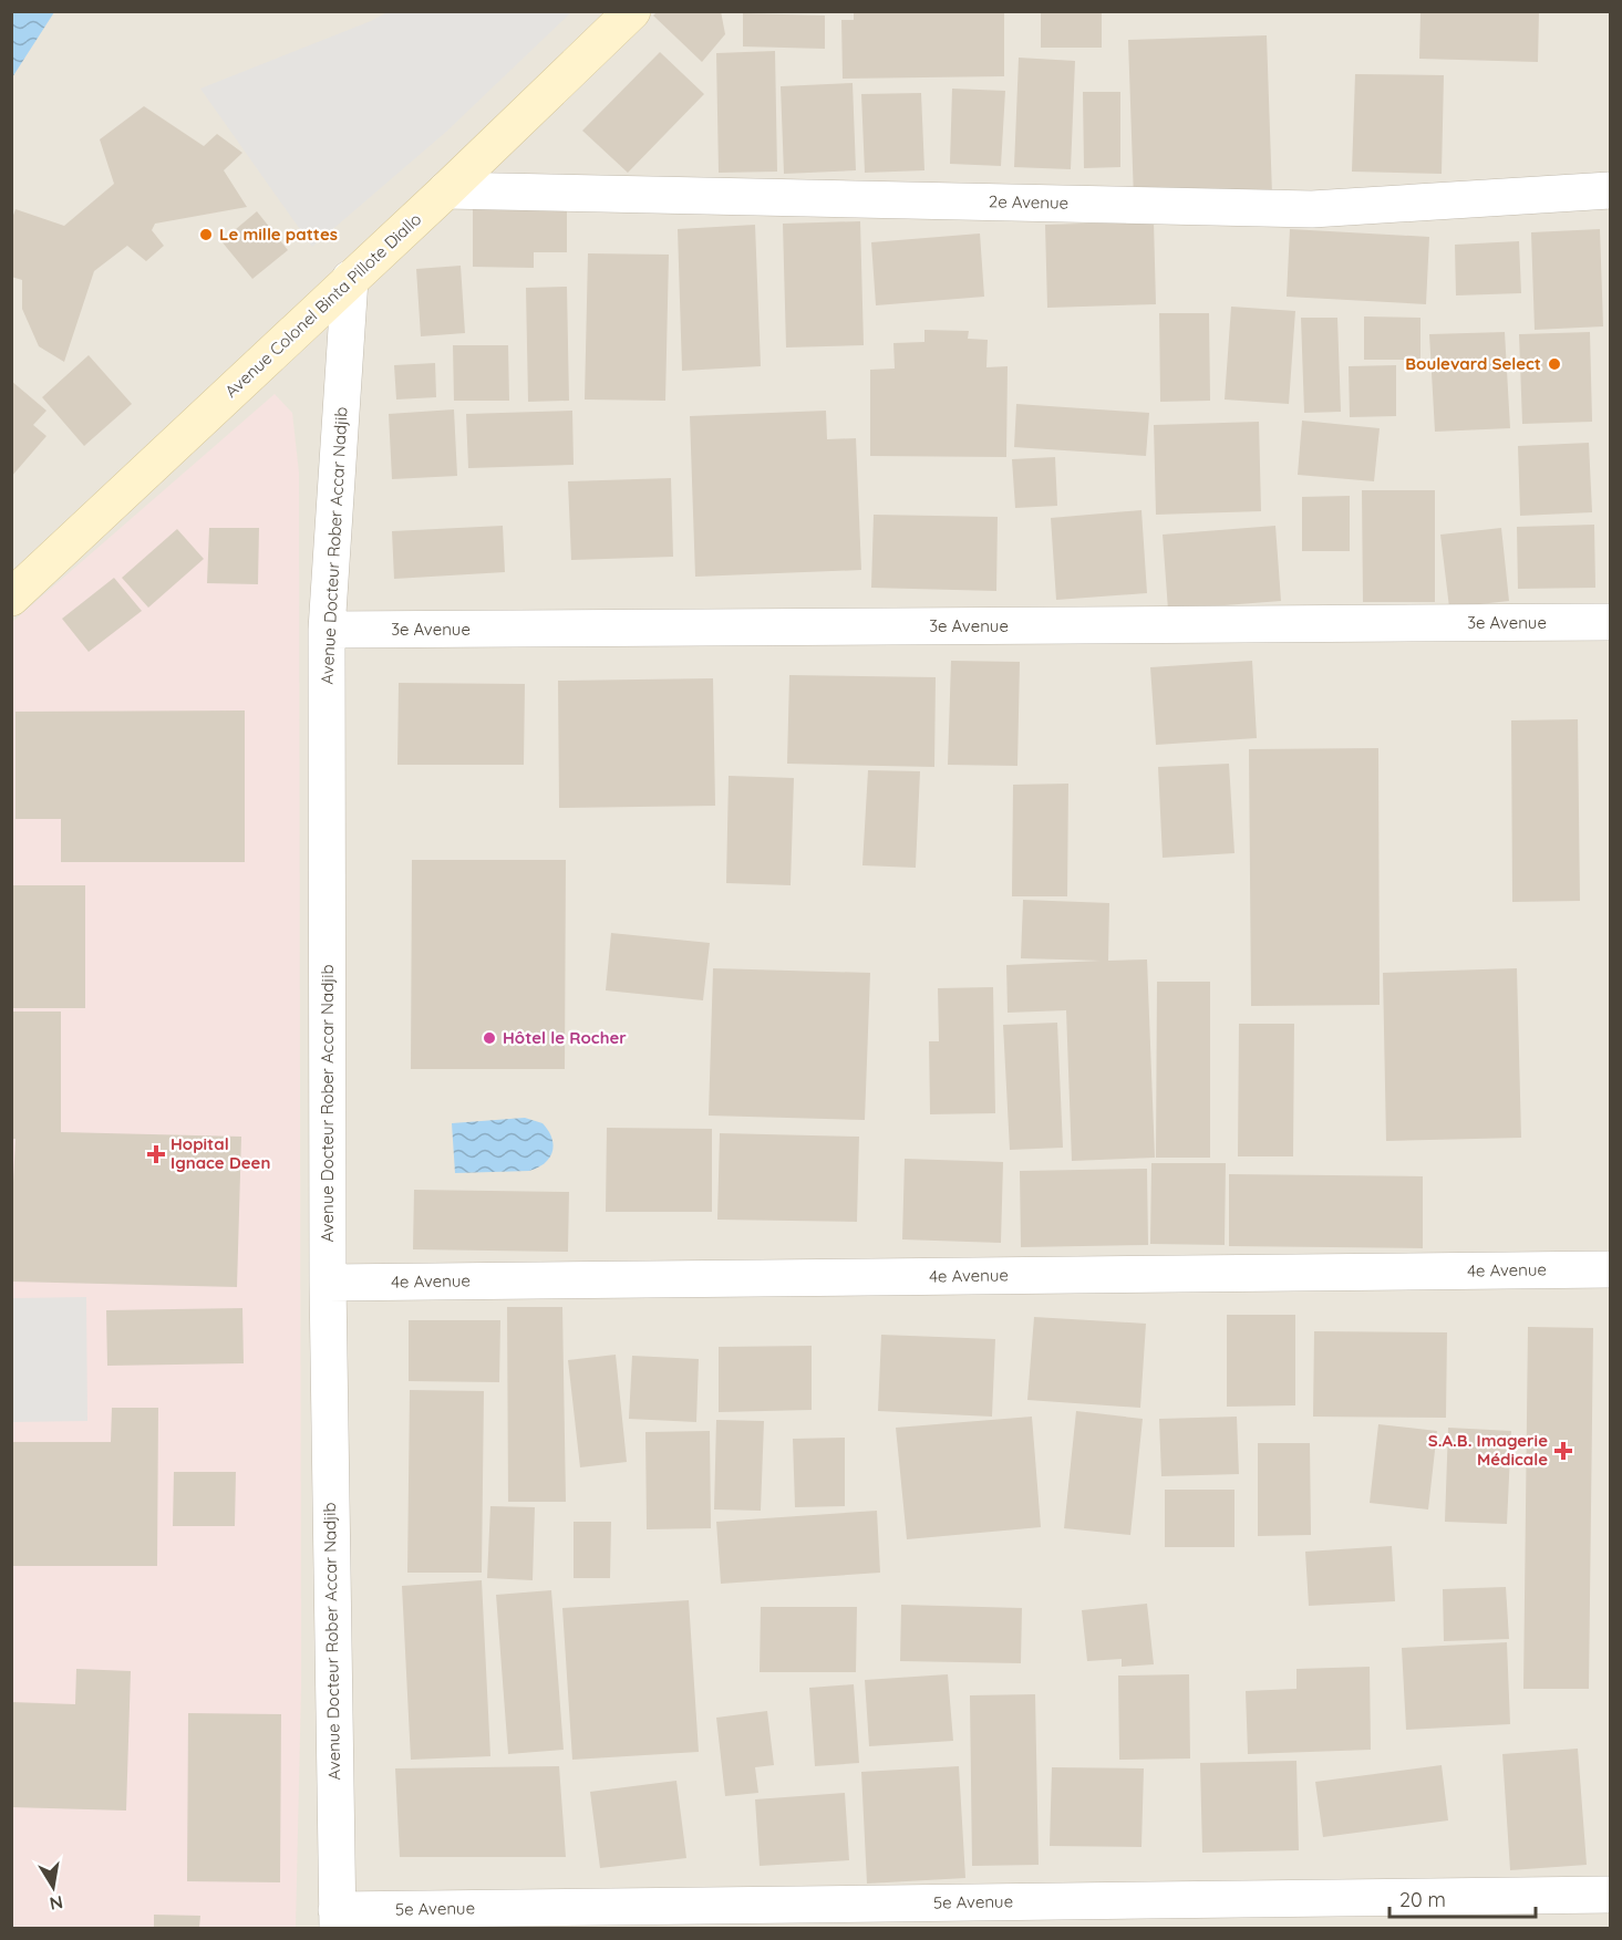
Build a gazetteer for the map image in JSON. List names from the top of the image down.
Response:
{
  "streets": {
    "street": [
      "2e Avenue",
      "Avenue Colonel Binta Pillote Diallo",
      "Avenue Docteur Rober Accar Nadjib",
      "3e Avenue",
      "4e Avenue",
      "5e Avenue"
    ]
  },
  "crossings": [
    ["2e Avenue", "Avenue Colonel Binta Pillote Diallo"],
    ["Avenue Colonel Binta Pillote Diallo", "Avenue Docteur Rober Accar Nadjib"],
    ["Avenue Docteur Rober Accar Nadjib", "3e Avenue"],
    ["Avenue Docteur Rober Accar Nadjib", "4e Avenue"],
    ["Avenue Docteur Rober Accar Nadjib", "5e Avenue"]
  ],
  "places": {
    "other": ["Le mille pattes", "Boulevard Select", "Hôtel le Rocher"],
    "health": ["Hopital Ignace Deen", "S.A.B. Imagerie Médicale"]
  },
  "scale_bar": "20 m",
  "north": "bottom"
}
